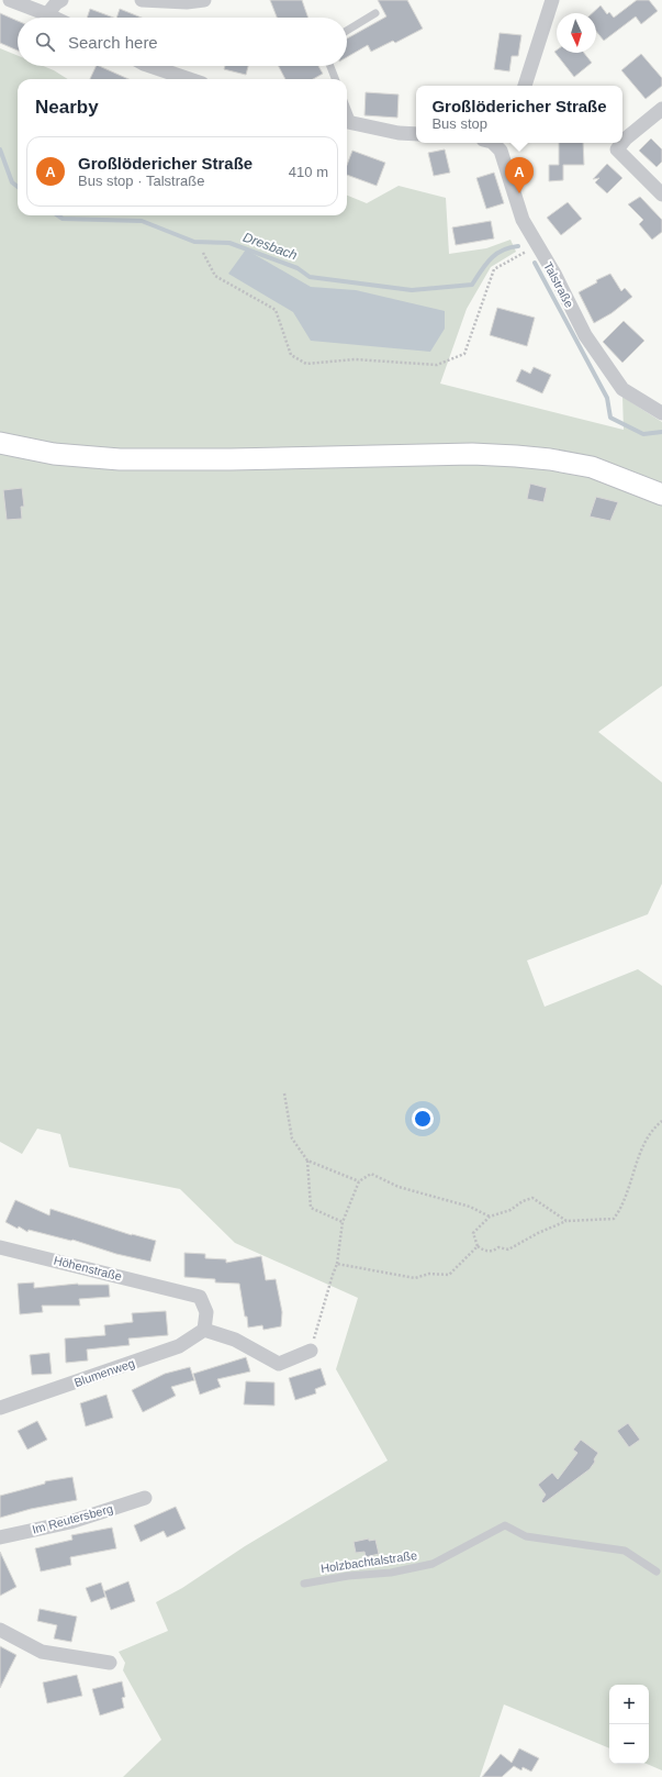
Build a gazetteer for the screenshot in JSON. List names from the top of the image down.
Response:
{
  "streets": {
    "street": [
      "Talstraße",
      "Höhenstraße",
      "Blumenweg",
      "Im Reutersberg"
    ],
    "lane": ["Holzbachtalstraße"]
  },
  "crossings": [
    ["Höhenstraße", "Blumenweg"]
  ],
  "water": ["Dresbach"],
  "north": "bottom",
  "page": {
    "search": "Search here",
    "heading": "Nearby",
    "popup": ["Großlödericher Straße", "Bus stop"],
    "list": [
      {
        "mark": "A",
        "name": "Großlödericher Straße",
        "note": "Bus stop · Talstraße",
        "value": "410 m"
      }
    ],
    "pins": "A",
    "map_buttons": ["+", "−"]
  }
}
